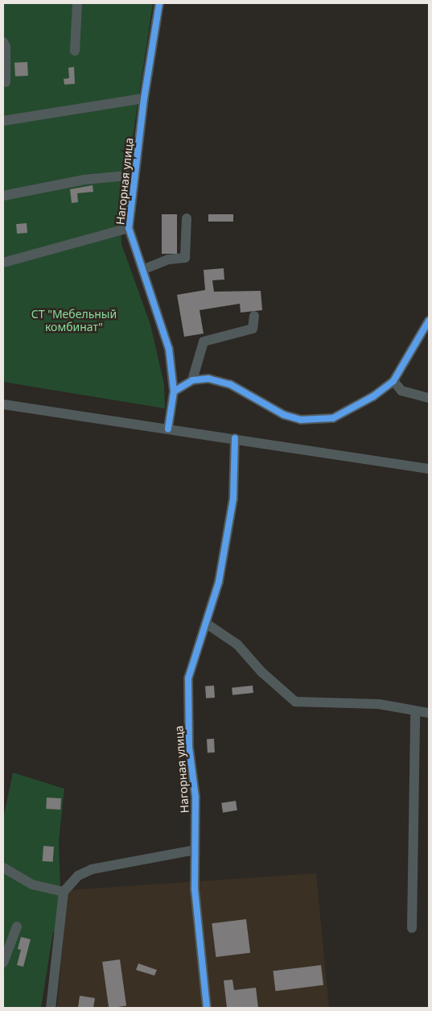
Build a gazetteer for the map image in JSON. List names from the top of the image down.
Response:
{
  "streets": {
    "street": ["Нагорная улица"]
  },
  "parks": ["СТ \"Мебельный комбинат\""]
}
